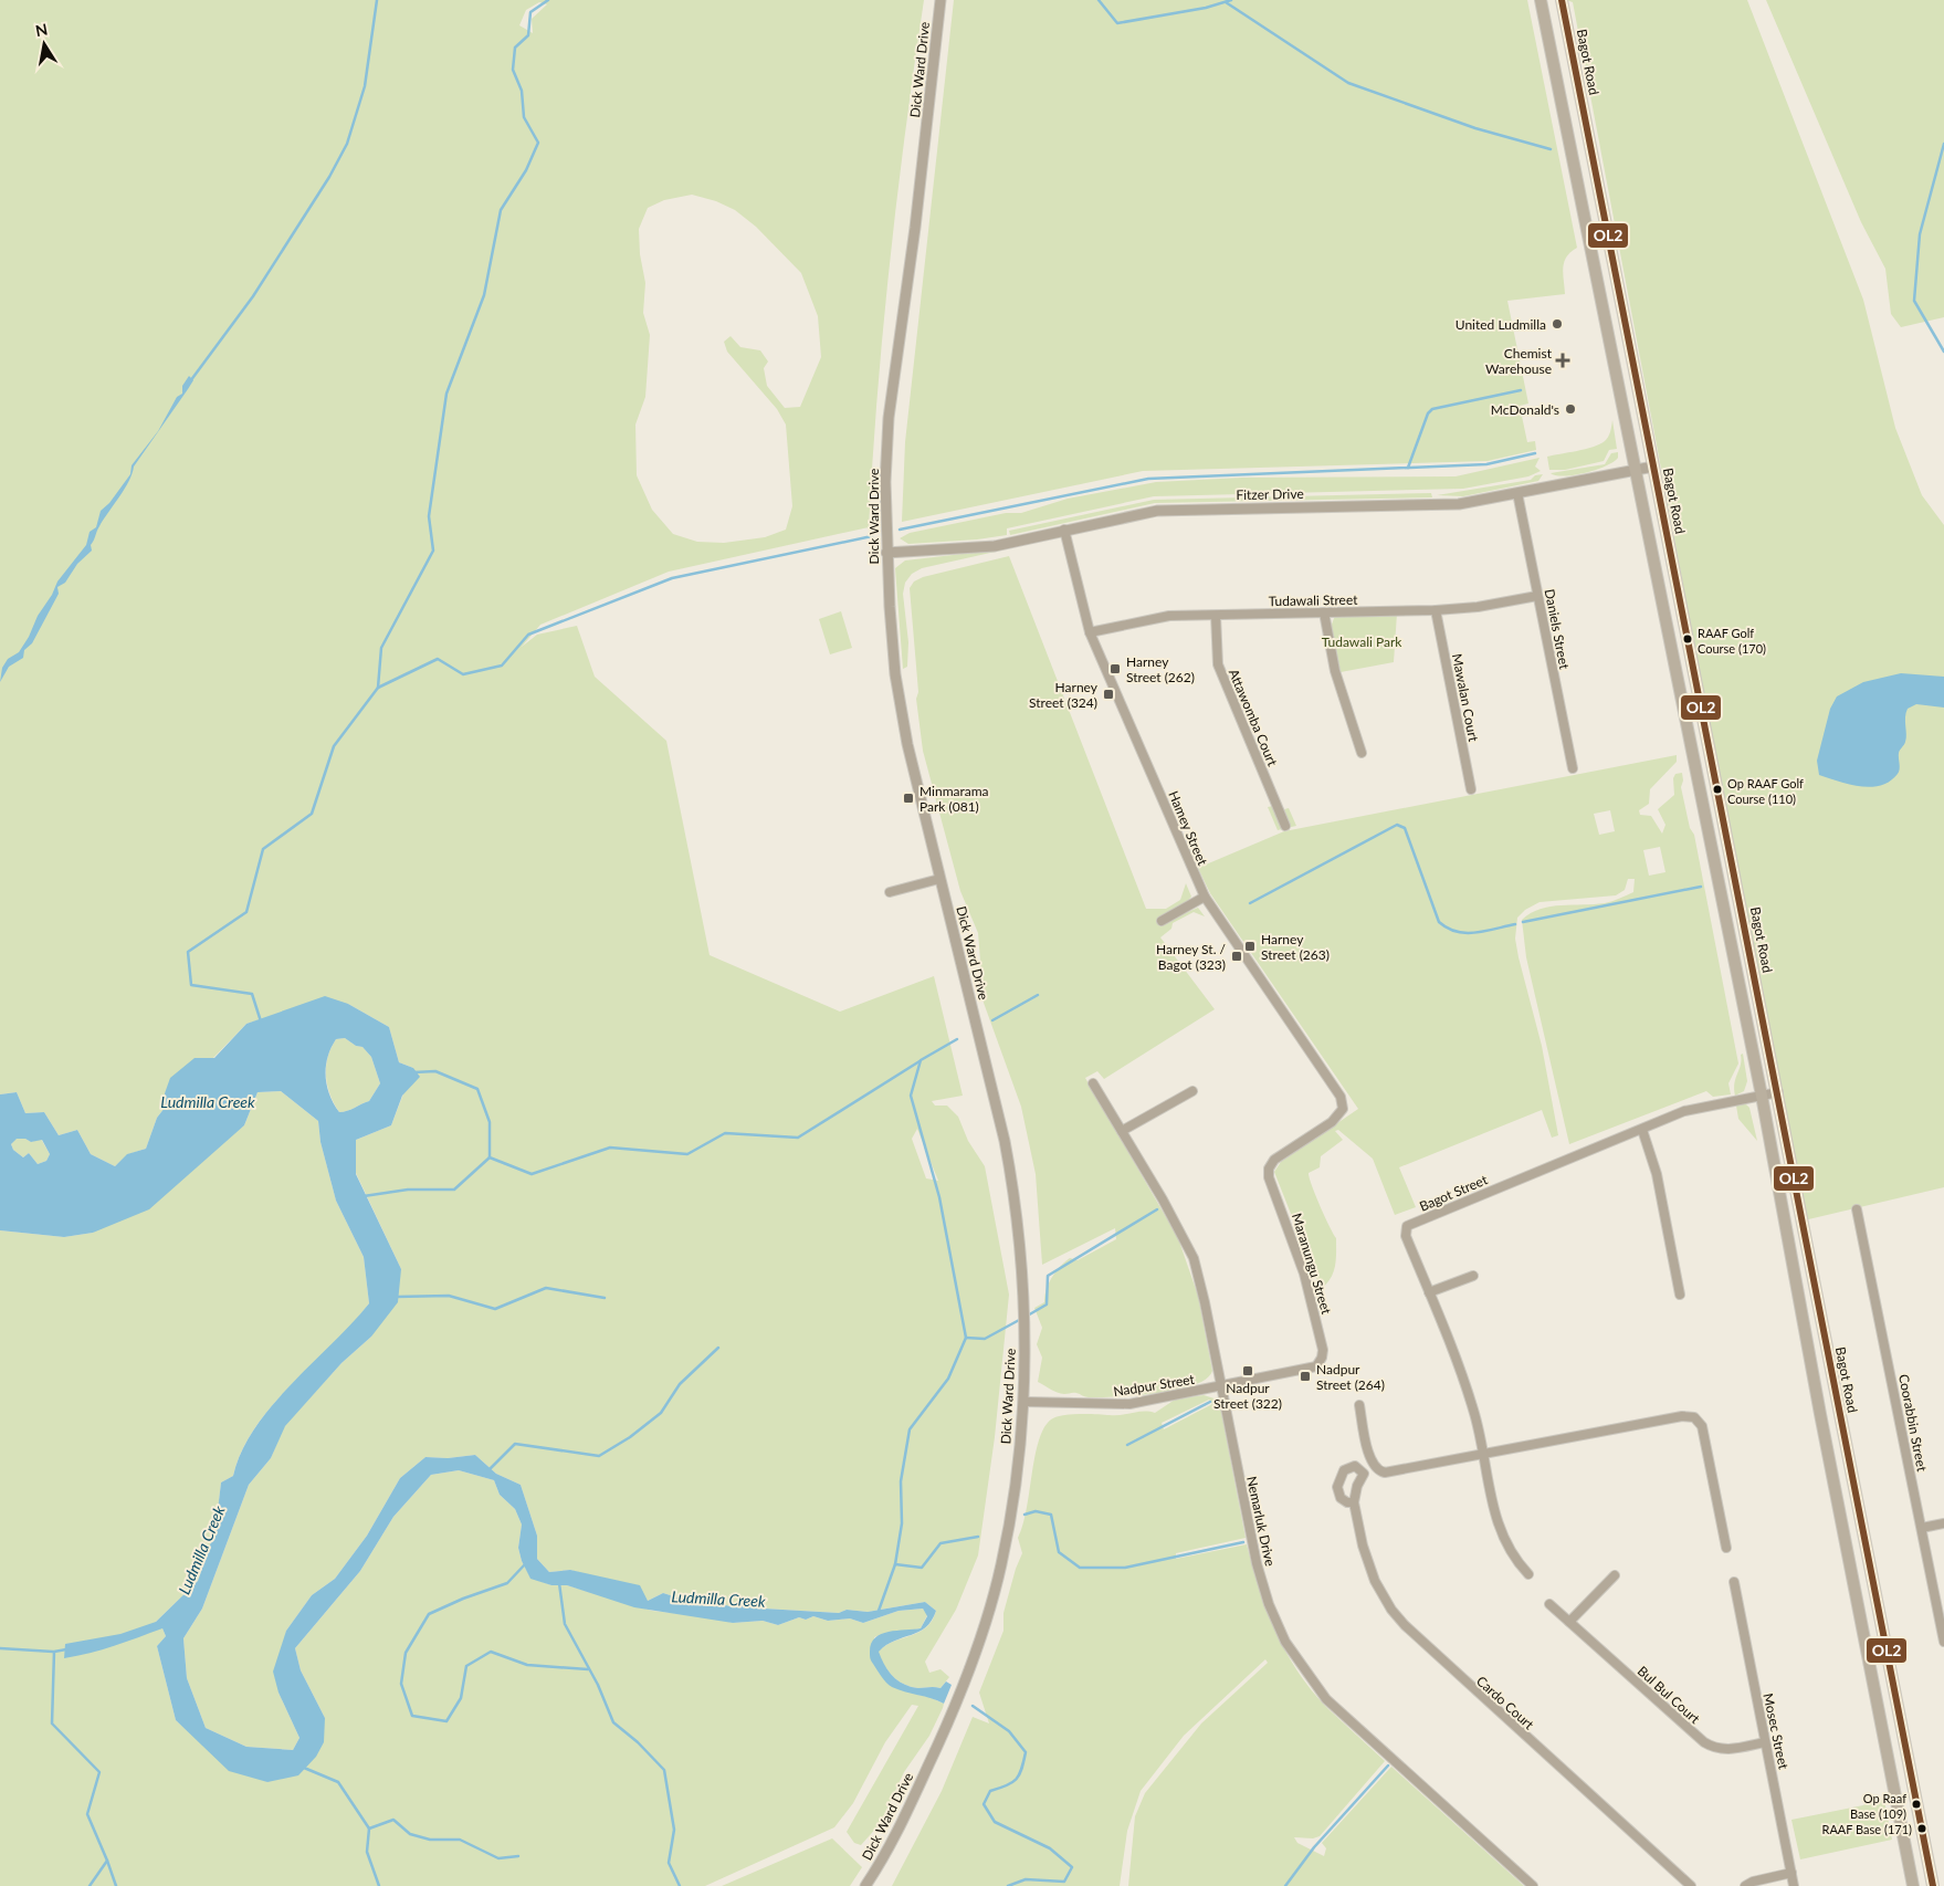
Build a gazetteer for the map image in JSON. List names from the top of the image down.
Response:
{
  "streets": {
    "main road": ["Bagot Road"],
    "street": [
      "Dick Ward Drive",
      "Fitzer Drive",
      "Tudawali Street",
      "Daniels Street",
      "Mawalan Court",
      "Attawomba Court",
      "Hamey Street",
      "Bagot Street",
      "Maranungu Street",
      "Nadpur Street",
      "Coorabbin Street",
      "Nemarluk Drive",
      "Bul Bul Court",
      "Cardo Court",
      "Mosec Street"
    ]
  },
  "crossings": [
    ["Bagot Road", "Fitzer Drive"],
    ["Bagot Road", "Bagot Street"],
    ["Dick Ward Drive", "Fitzer Drive"],
    ["Dick Ward Drive", "Nadpur Street"],
    ["Fitzer Drive", "Daniels Street"],
    ["Fitzer Drive", "Hamey Street"],
    ["Tudawali Street", "Daniels Street"],
    ["Tudawali Street", "Mawalan Court"],
    ["Tudawali Street", "Attawomba Court"],
    ["Tudawali Street", "Hamey Street"],
    ["Hamey Street", "Maranungu Street"],
    ["Maranungu Street", "Nadpur Street"],
    ["Maranungu Street", "Nemarluk Drive"],
    ["Nadpur Street", "Nemarluk Drive"],
    ["Bul Bul Court", "Mosec Street"]
  ],
  "water": ["Ludmilla Creek"],
  "parks": ["Tudawali Park"],
  "places": {
    "other": [
      "United Ludmilla",
      "McDonald's",
      "RAAF Golf Course (170)",
      "Op RAAF Golf Course (110)",
      "Op Raaf Base (109)",
      "RAAF Base (171)"
    ],
    "health": ["Chemist Warehouse"],
    "transit": [
      "Harney Street (262)",
      "Harney Street (324)",
      "Minmarama Park (081)",
      "Harney Street (263)",
      "Harney St. / Bagot (323)",
      "Nadpur Street (322)",
      "Nadpur Street (264)"
    ]
  },
  "lines": ["transit line OL2"],
  "north": "top"
}
